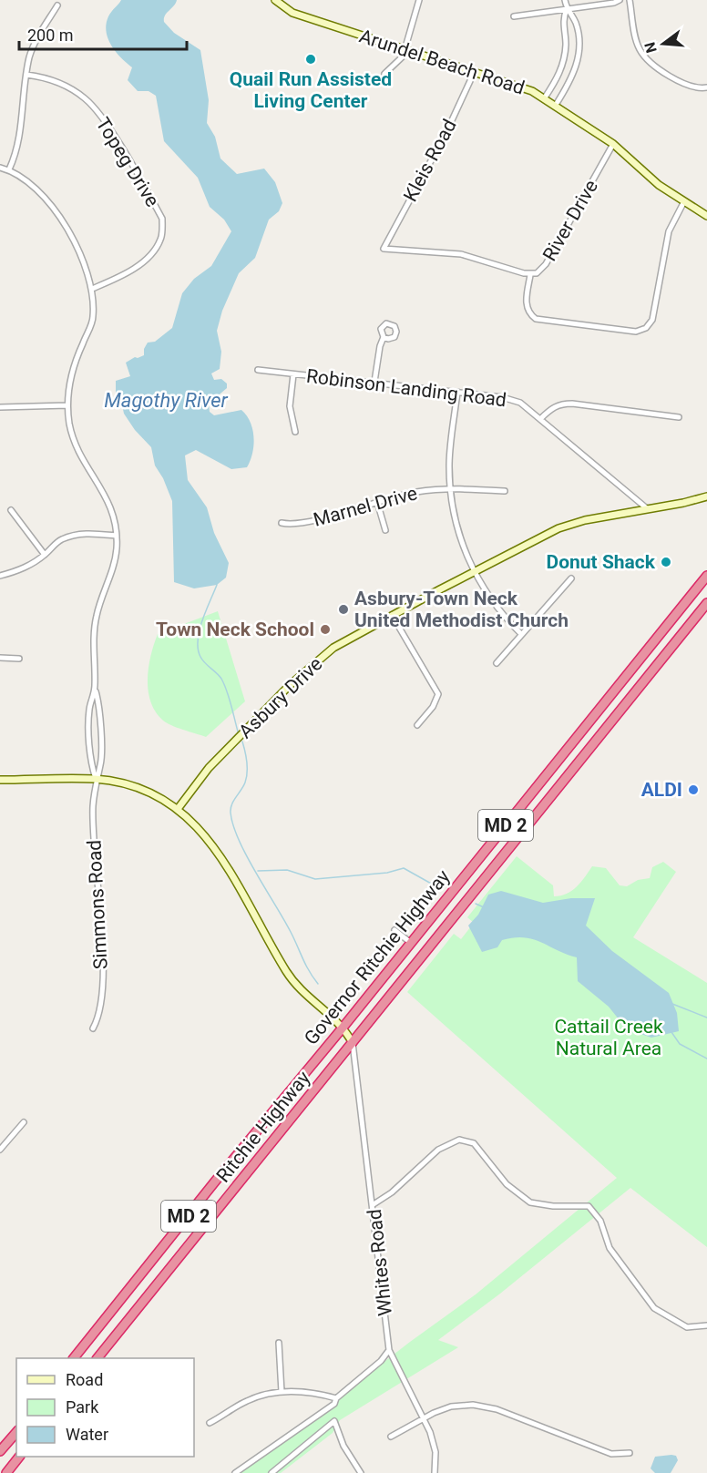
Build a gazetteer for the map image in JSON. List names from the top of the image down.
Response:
{
  "streets": {
    "highway": ["MD 2", "Governor Ritchie Highway", "Ritchie Highway"],
    "street": [
      "Arundel Beach Road",
      "Kleis Road",
      "Topeg Drive",
      "River Drive",
      "Robinson Landing Road",
      "Marnel Drive",
      "Asbury Drive",
      "Simmons Road",
      "Whites Road"
    ]
  },
  "crossings": [
    ["Arundel Beach Road", "Kleis Road"],
    ["Arundel Beach Road", "River Drive"],
    ["Kleis Road", "River Drive"],
    ["Robinson Landing Road", "Asbury Drive"],
    ["Governor Ritchie Highway", "Ritchie Highway"],
    ["Governor Ritchie Highway", "Whites Road"],
    ["Ritchie Highway", "Whites Road"]
  ],
  "water": ["Magothy River"],
  "parks": ["Cattail Creek Natural Area"],
  "places": [
    "Quail Run Assisted Living Center",
    "Donut Shack",
    "Asbury-Town Neck United Methodist Church",
    "Town Neck School",
    "ALDI"
  ],
  "legend": ["Road", "Park", "Water"],
  "scale_bar": "200 m",
  "north": "left"
}
